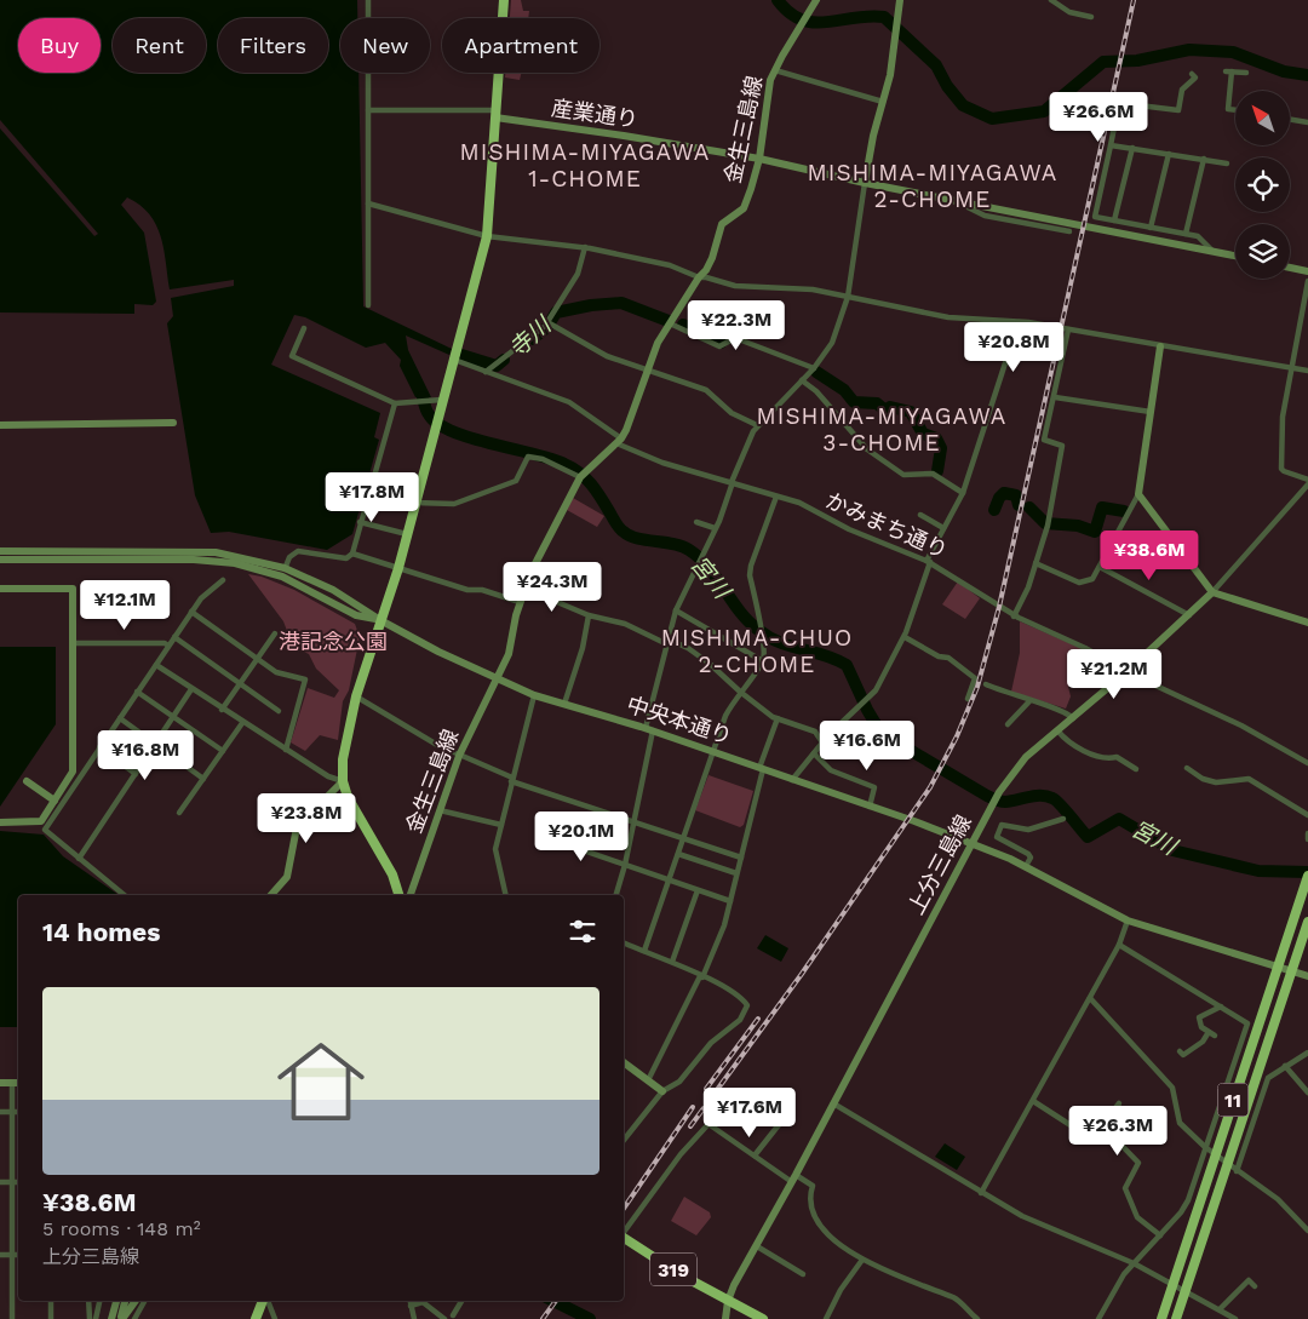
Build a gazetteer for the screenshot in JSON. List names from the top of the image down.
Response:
{
  "streets": {
    "highway": ["11", "319"],
    "street": [
      "産業通り",
      "金生三島線",
      "かみまち通り",
      "中央本通り",
      "上分三島線"
    ]
  },
  "crossings": [
    ["産業通り", "金生三島線"],
    ["金生三島線", "かみまち通り"],
    ["金生三島線", "中央本通り"],
    ["かみまち通り", "上分三島線"],
    ["中央本通り", "上分三島線"],
    ["中央本通り", "11"],
    ["上分三島線", "319"]
  ],
  "districts": [
    "MISHIMA-MIYAGAWA 1-CHOME",
    "MISHIMA-MIYAGAWA 2-CHOME",
    "MISHIMA-MIYAGAWA 3-CHOME",
    "MISHIMA-CHUO 2-CHOME"
  ],
  "water": ["寺川", "宮川"],
  "parks": ["港記念公園"],
  "north": "top left",
  "page": {
    "chip": [
      "Buy",
      "Rent",
      "Filters",
      "New",
      "Apartment"
    ],
    "price": [
      "¥26.6M",
      "¥22.3M",
      "¥20.8M",
      "¥17.8M",
      "¥38.6M",
      "¥24.3M",
      "¥12.1M",
      "¥21.2M",
      "¥16.6M",
      "¥16.8M",
      "¥23.8M",
      "¥20.1M",
      "¥17.6M",
      "¥26.3M"
    ],
    "heading": "14 homes",
    "list": [
      {
        "name": "¥38.6M",
        "note": "5 rooms · 148 m² · 上分三島線"
      }
    ]
  }
}
